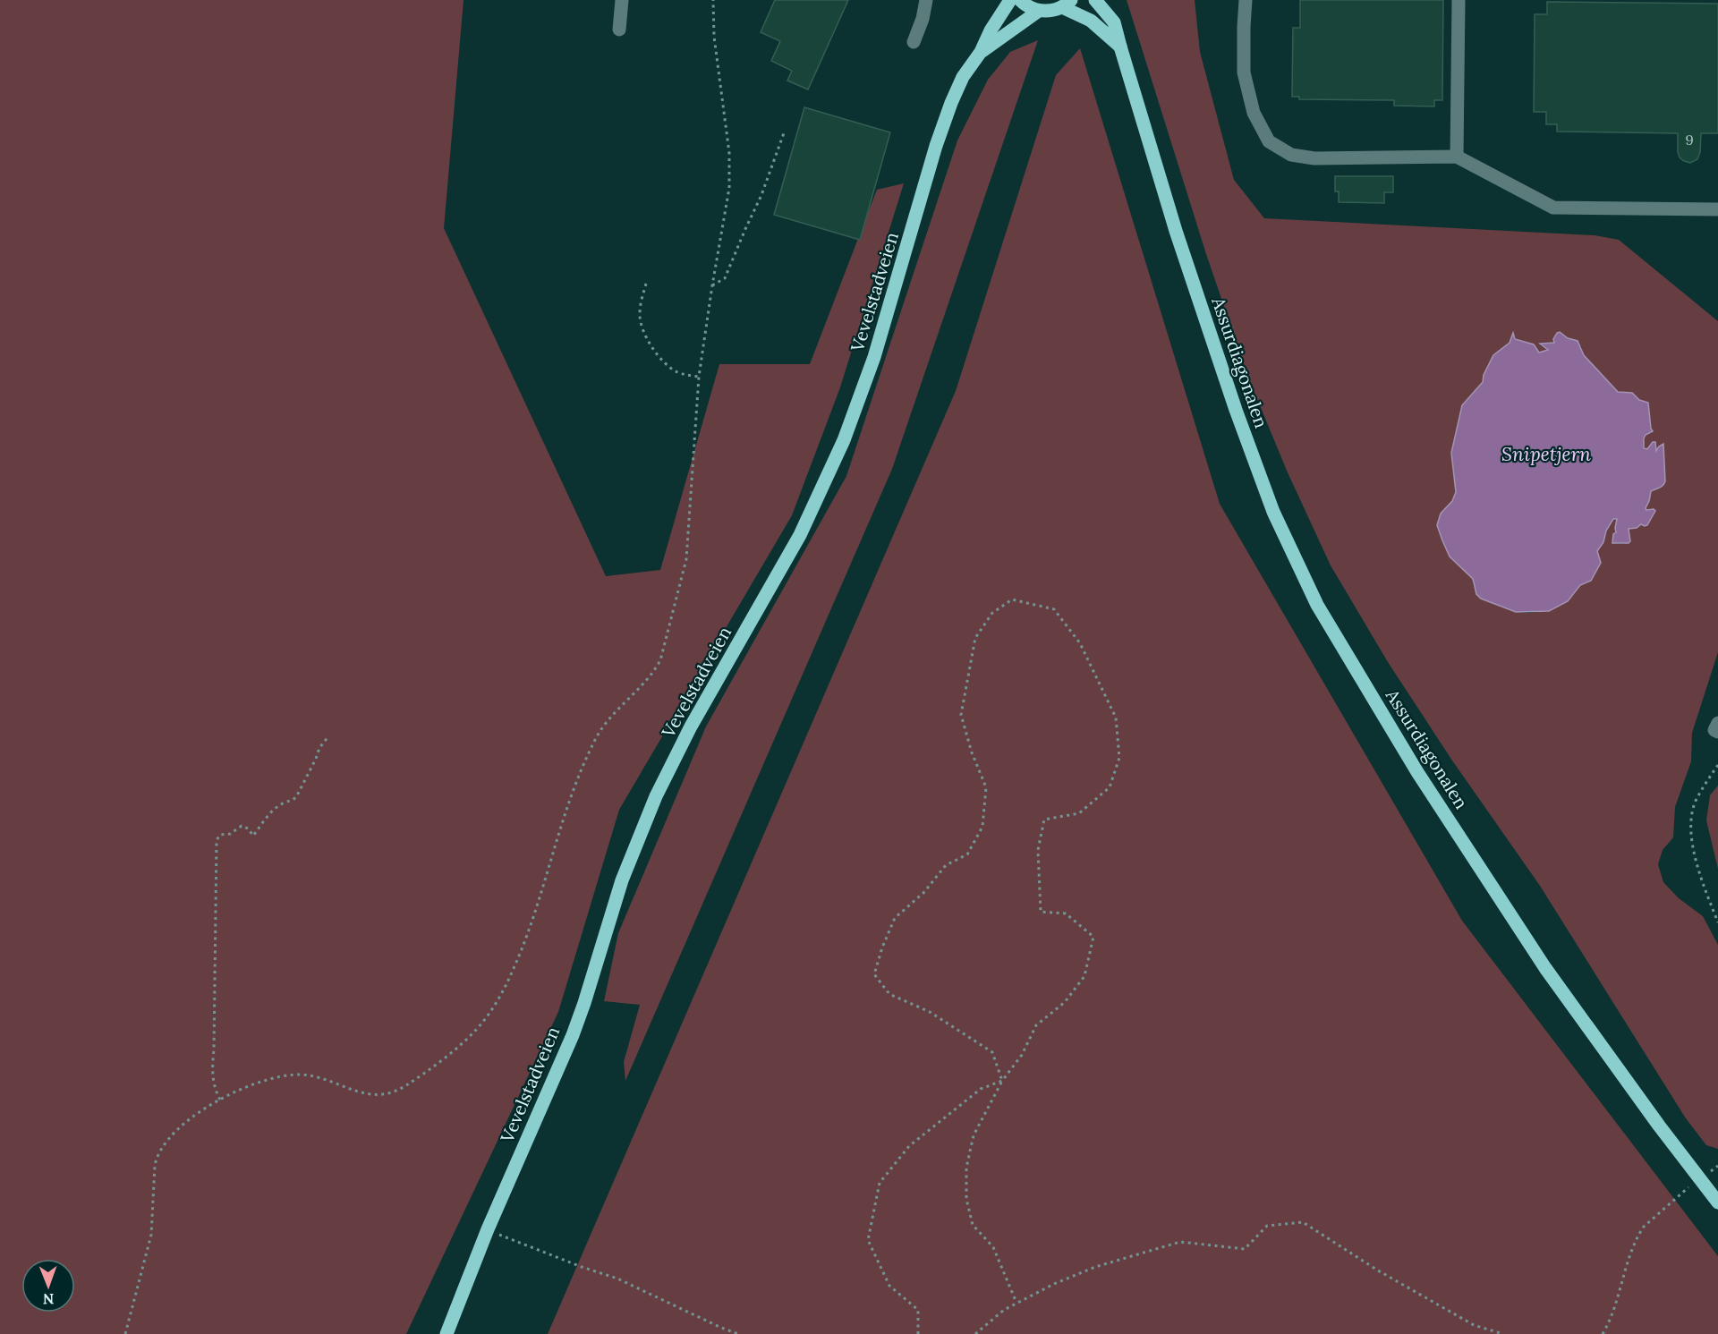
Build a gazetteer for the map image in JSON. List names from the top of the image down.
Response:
{
  "streets": {
    "main road": ["Vevelstadveien", "Assurdiagonalen"]
  },
  "crossings": [
    ["Vevelstadveien", "Assurdiagonalen"]
  ],
  "water": ["Snipetjern"],
  "house_numbers": ["9"],
  "north": "bottom"
}
